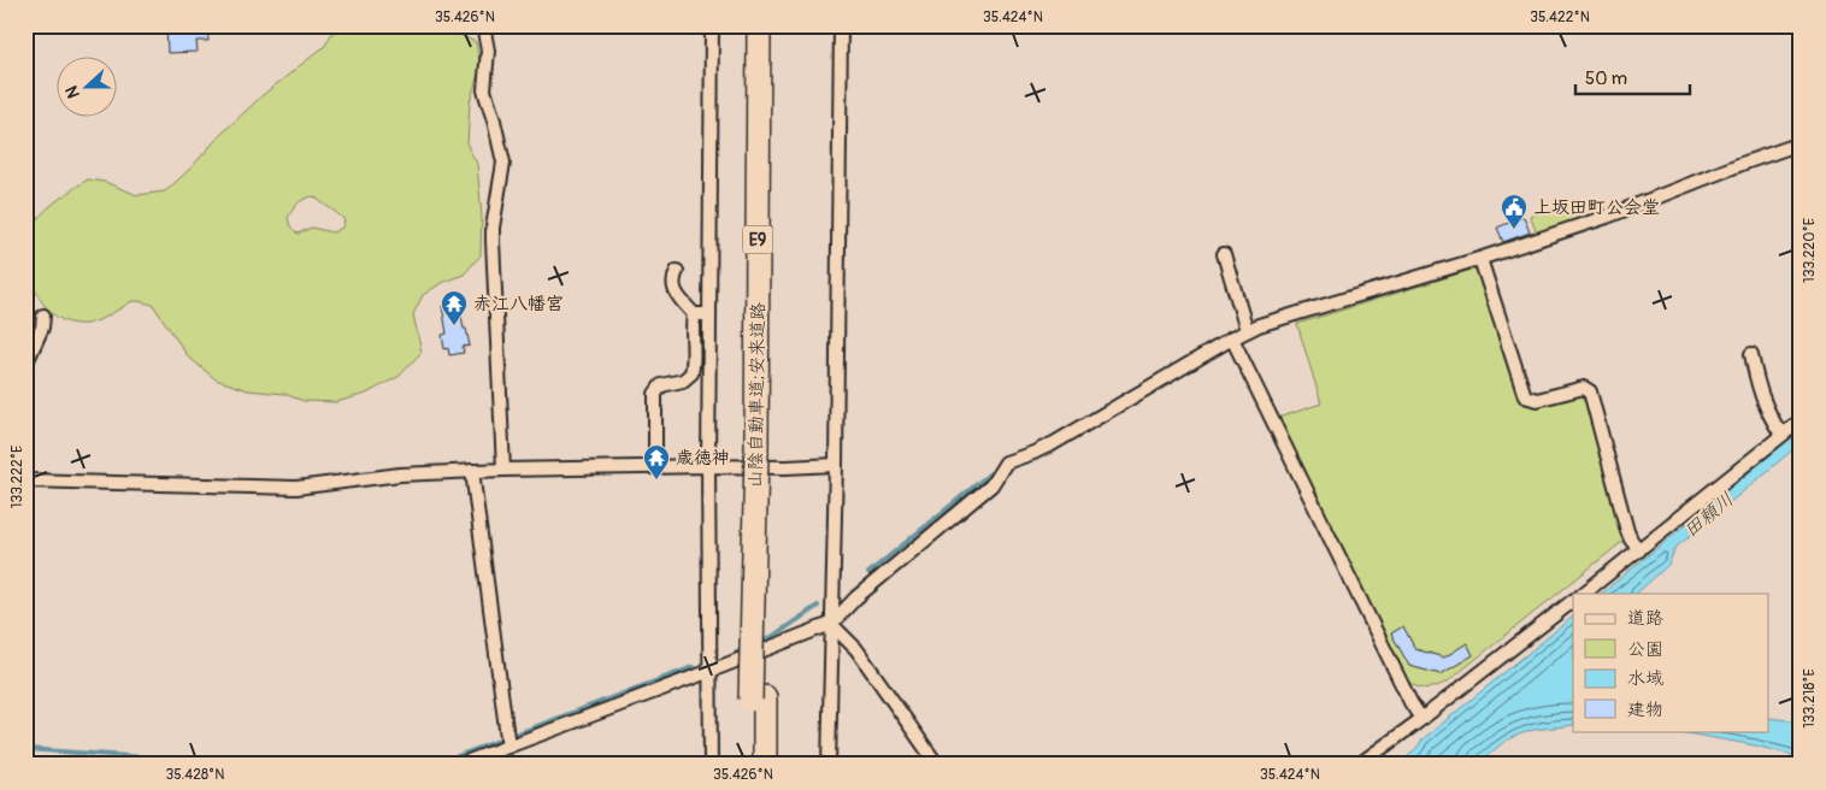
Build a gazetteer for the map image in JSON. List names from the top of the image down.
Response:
{
  "streets": {
    "highway": ["E9", "山陰自動車道;安来道路"]
  },
  "water": ["田頼川"],
  "places": {
    "public building": ["上坂田町公会堂"],
    "temple": ["赤江八幡宮", "歳徳神"]
  },
  "legend": [
    "道路",
    "公園",
    "水域",
    "建物"
  ],
  "scale_bar": "50 m",
  "north": "left",
  "coordinates": [
    "35.426°N",
    "35.424°N",
    "35.422°N",
    "133.220°E",
    "133.222°E",
    "133.218°E",
    "35.428°N"
  ]
}
